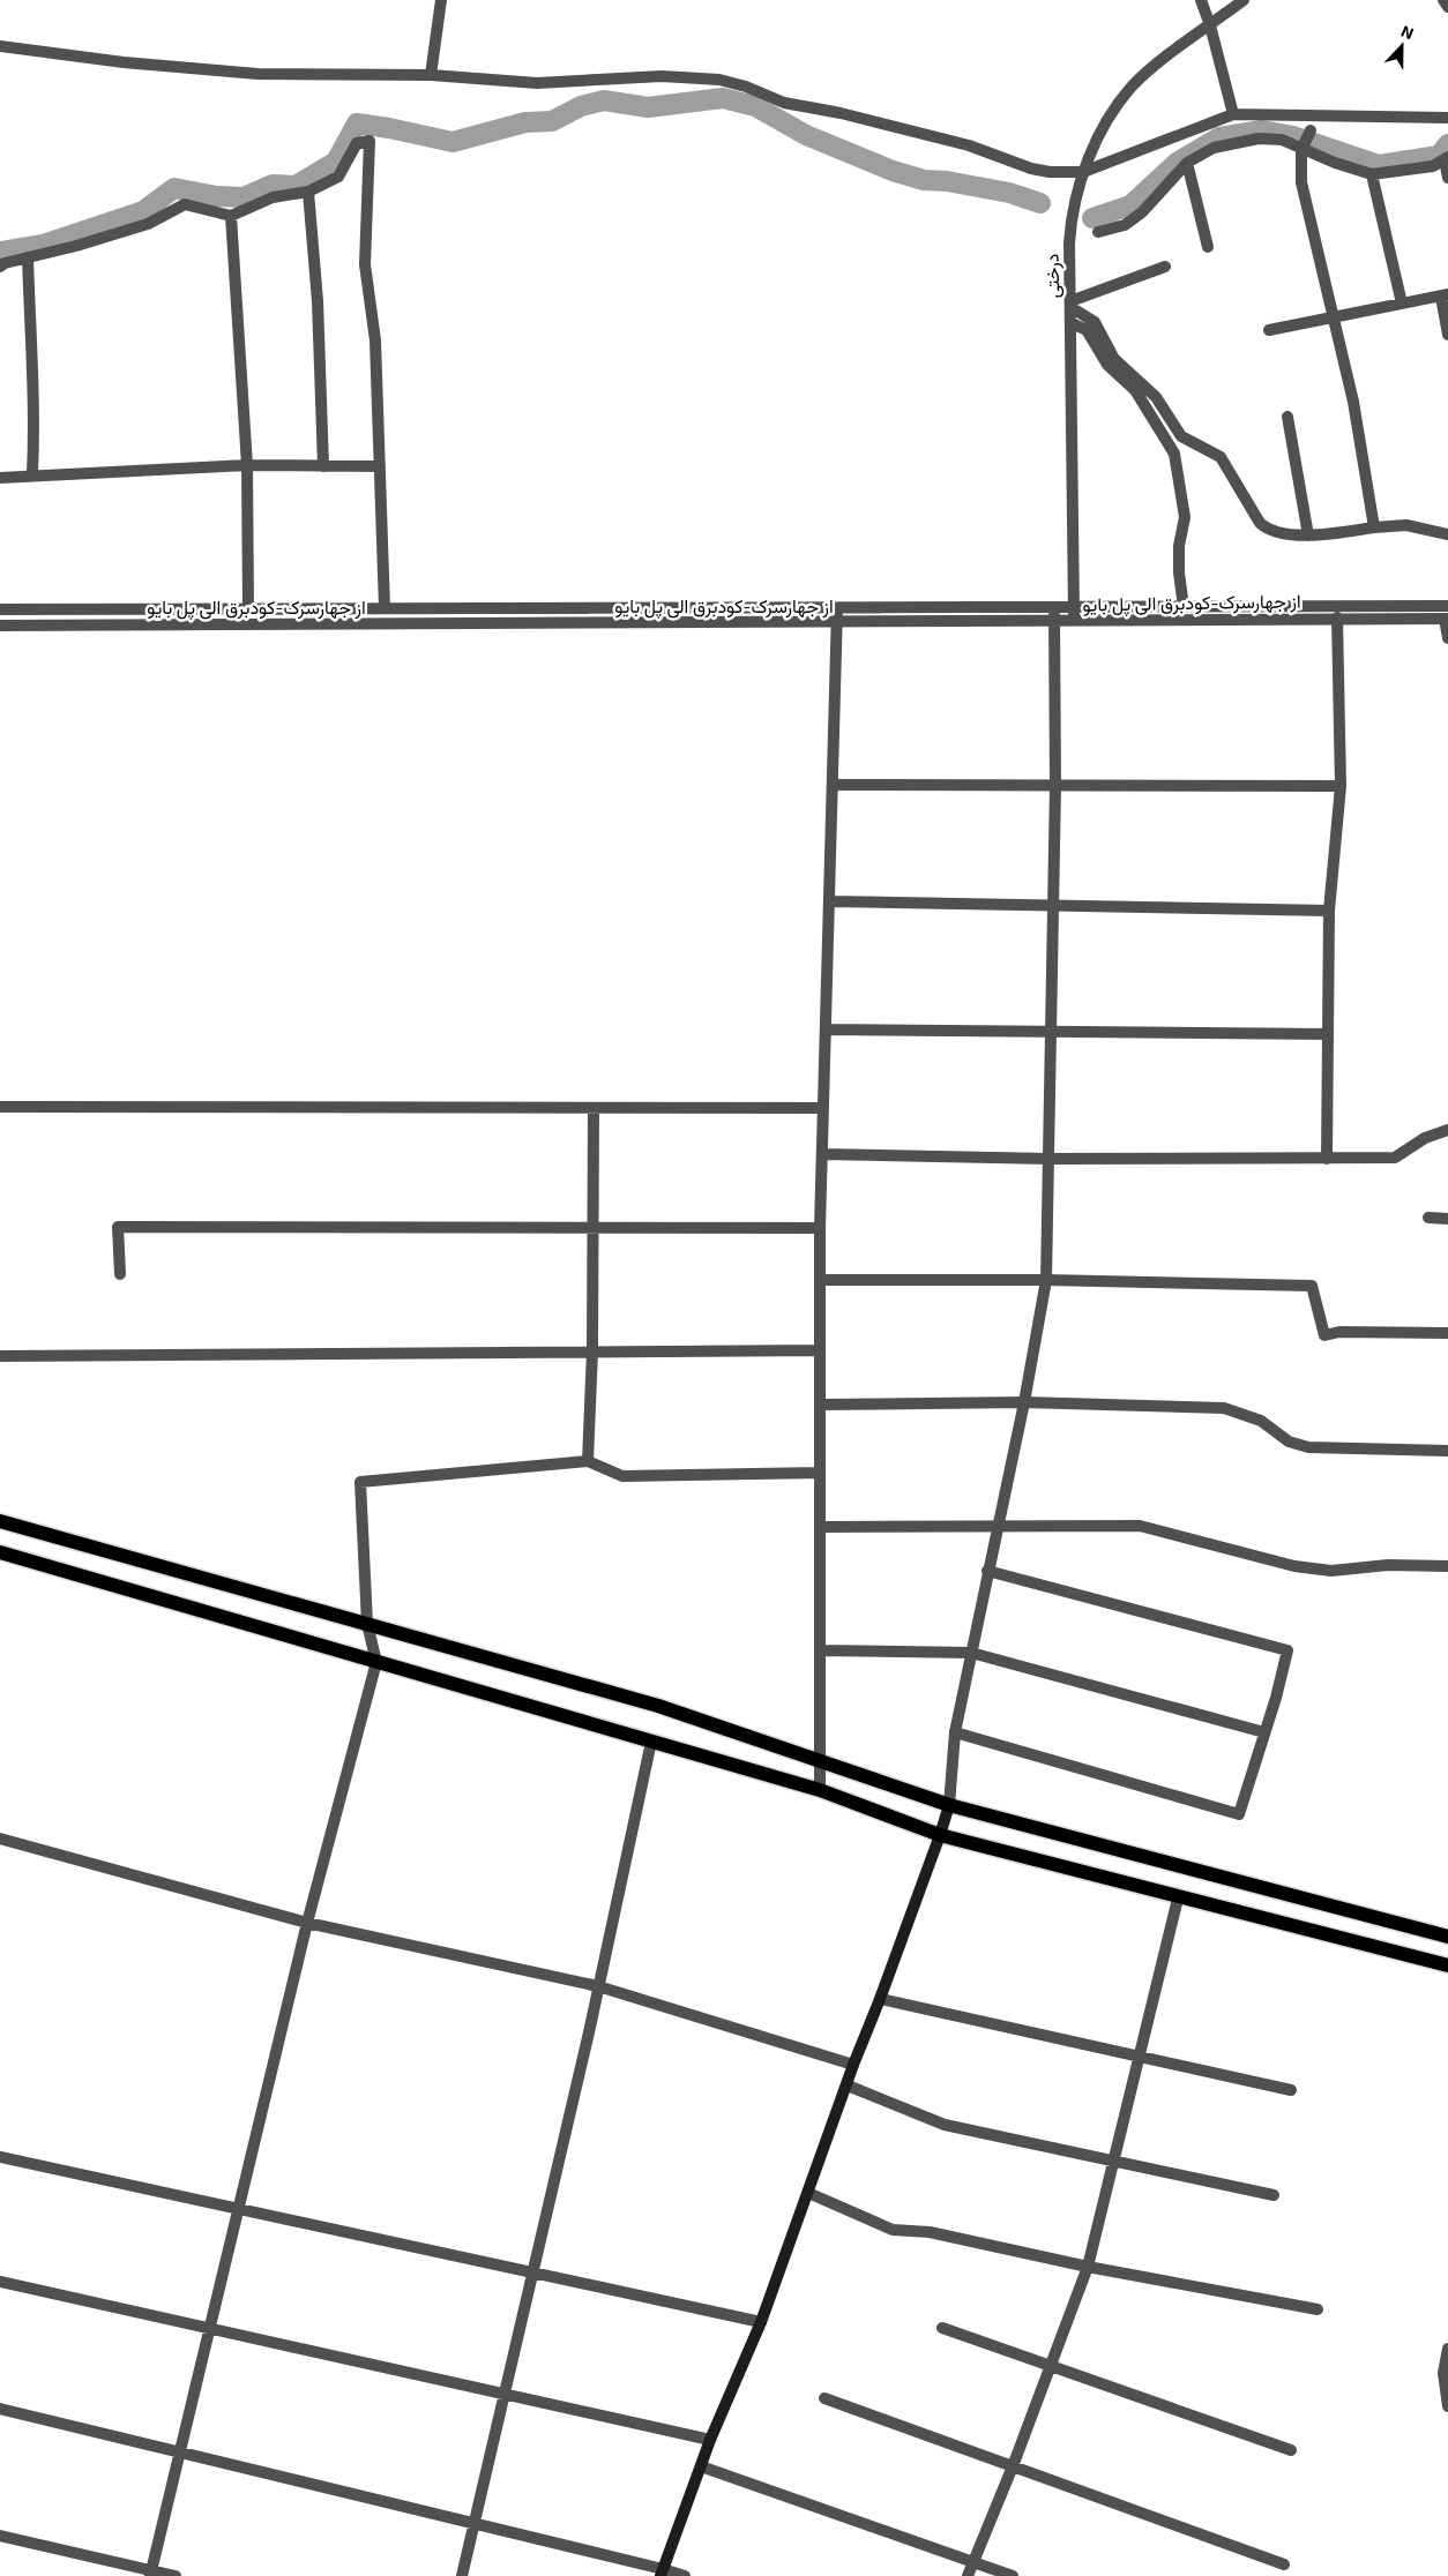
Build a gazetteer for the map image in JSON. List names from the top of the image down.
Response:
{
  "streets": {
    "street": ["درختی", "از جهارسرک-کودبرق الی پل بایو"]
  },
  "crossings": [
    ["درختی", "از جهارسرک-کودبرق الی پل بایو"]
  ],
  "north": "top"
}
